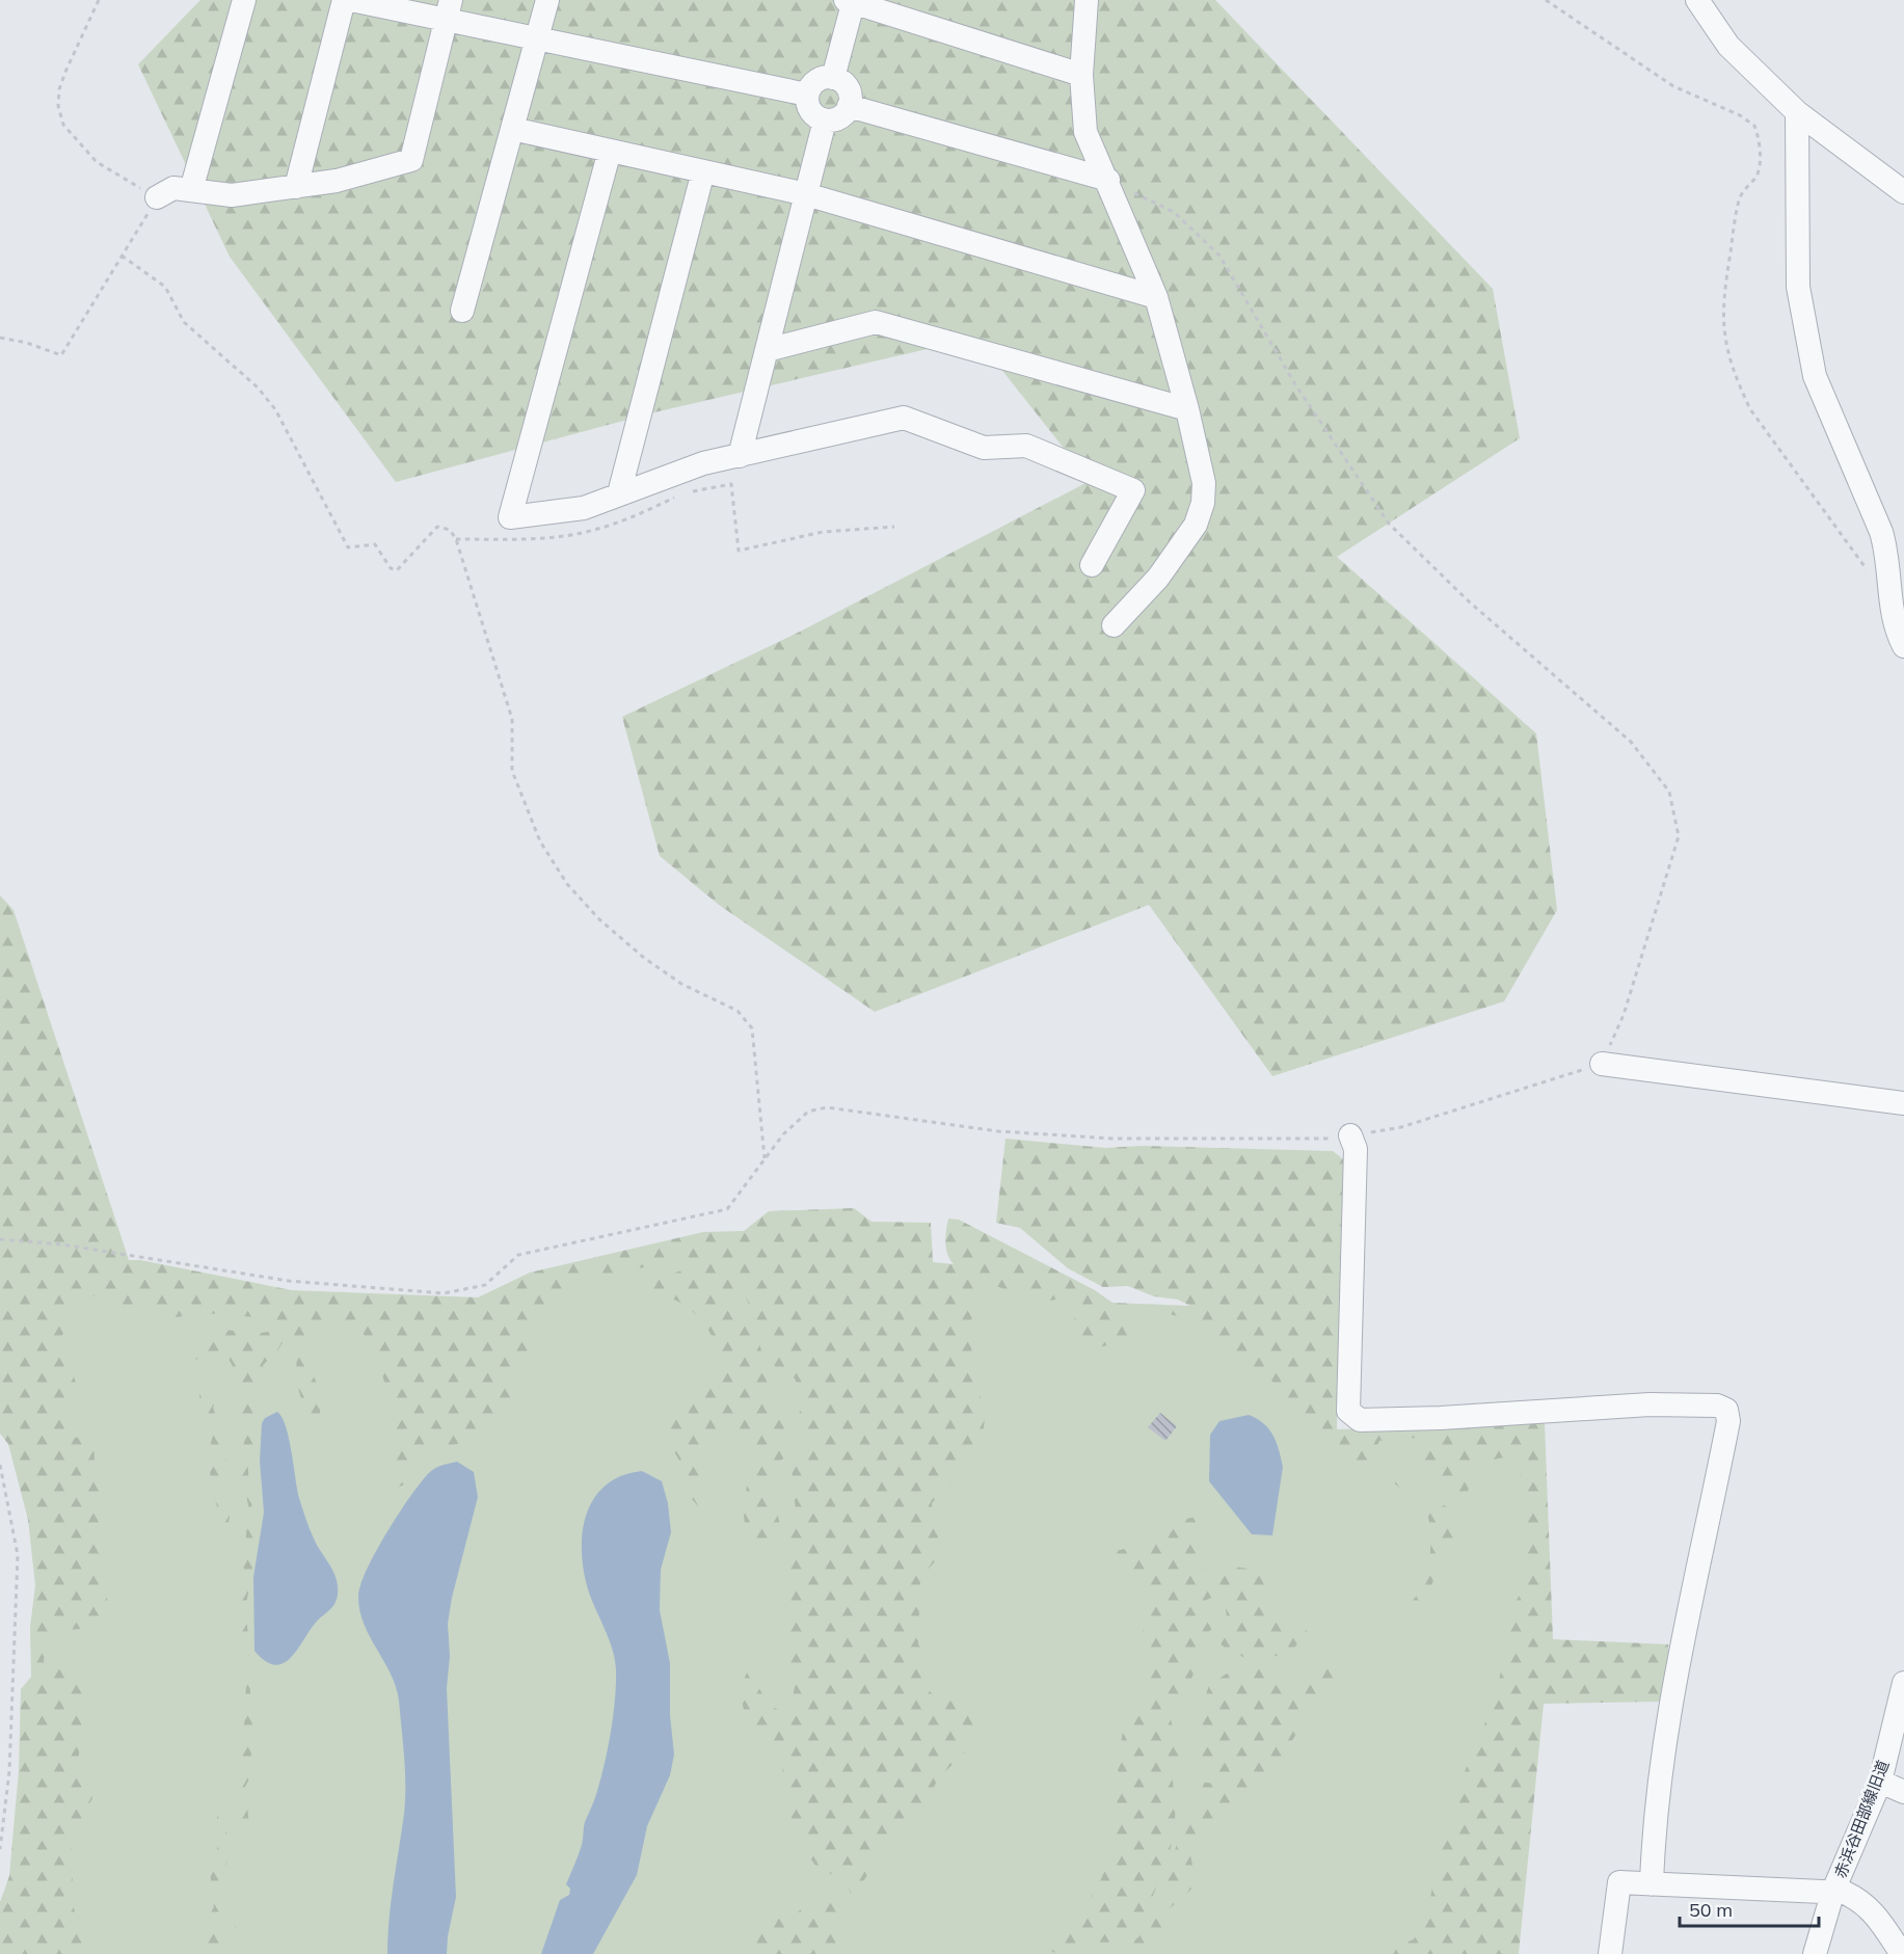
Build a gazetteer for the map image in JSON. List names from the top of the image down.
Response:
{
  "streets": {
    "street": ["赤浜谷田部線旧道"]
  },
  "scale_bar": "50 m"
}
